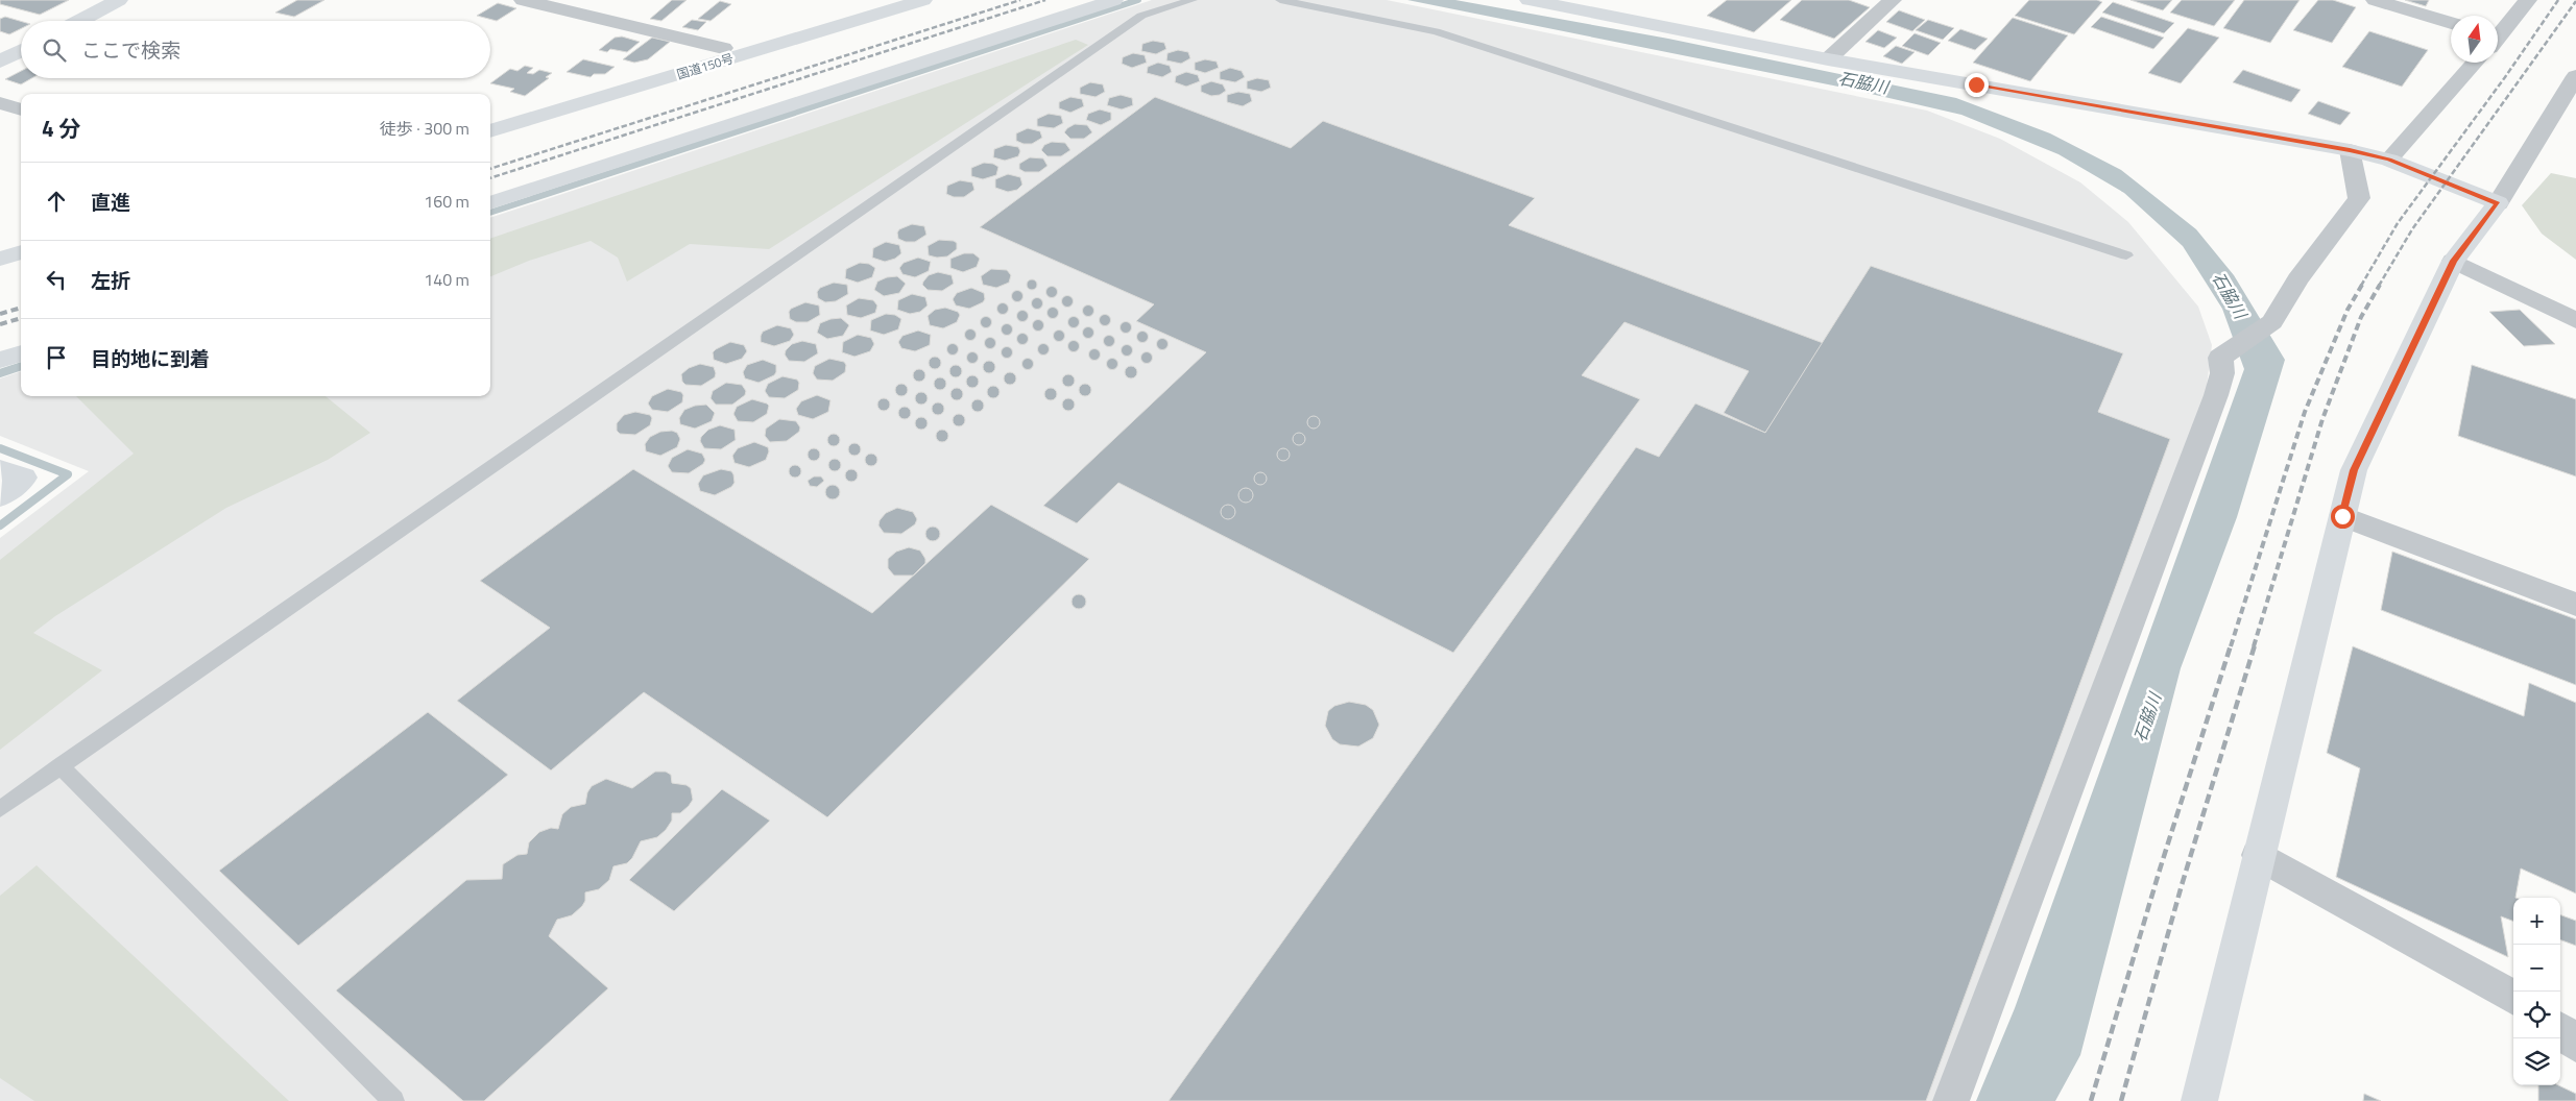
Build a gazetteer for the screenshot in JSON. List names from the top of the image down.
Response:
{
  "streets": {
    "main road": ["国道150号"]
  },
  "water": ["石脇川"],
  "north": "top",
  "page": {
    "search": "ここで検索",
    "heading": ["4 分", "徒歩 · 300 m"],
    "list": [
      ["直進", "160 m"],
      ["左折", "140 m"],
      "目的地に到着"
    ],
    "map_buttons": ["+", "−"]
  }
}
